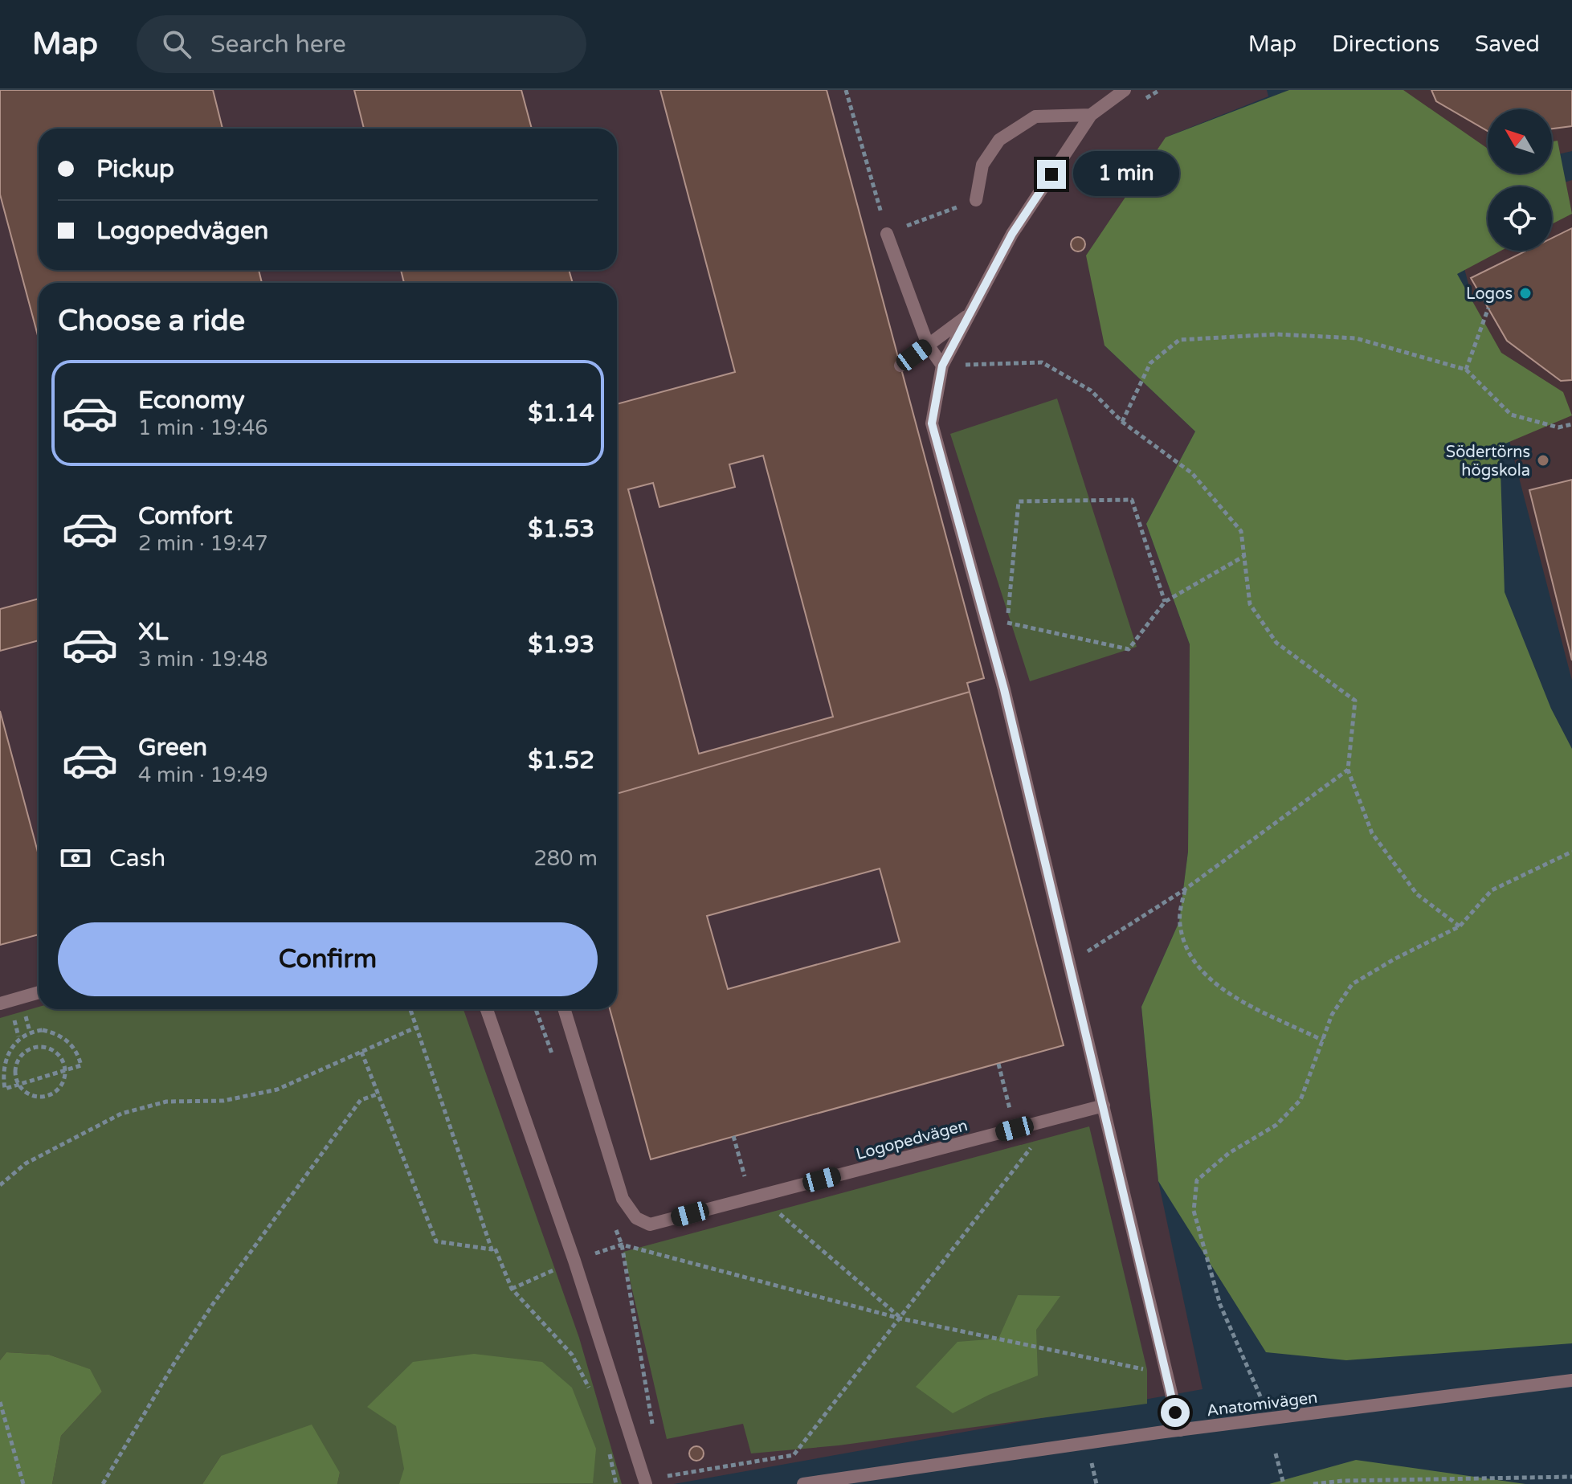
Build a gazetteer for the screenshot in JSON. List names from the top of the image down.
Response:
{
  "streets": {
    "street": ["Logopedvägen", "Anatomivägen"]
  },
  "places": ["Logos", "Södertörns högskola"],
  "north": "top left",
  "page": {
    "header": "Map",
    "search": "Search here",
    "nav": ["Map", "Directions", "Saved"],
    "banner": ["Pickup", "Logopedvägen"],
    "bubble": "1 min",
    "heading": "Choose a ride",
    "list": [
      {
        "name": "Economy",
        "note": "1 min · 19:46",
        "value": "$1.14"
      },
      {
        "name": "Comfort",
        "note": "2 min · 19:47",
        "value": "$1.53"
      },
      {
        "name": "XL",
        "note": "3 min · 19:48",
        "value": "$1.93"
      },
      {
        "name": "Green",
        "note": "4 min · 19:49",
        "value": "$1.52"
      }
    ],
    "pay": ["Cash", "280 m"],
    "buttons": "Confirm"
  }
}
